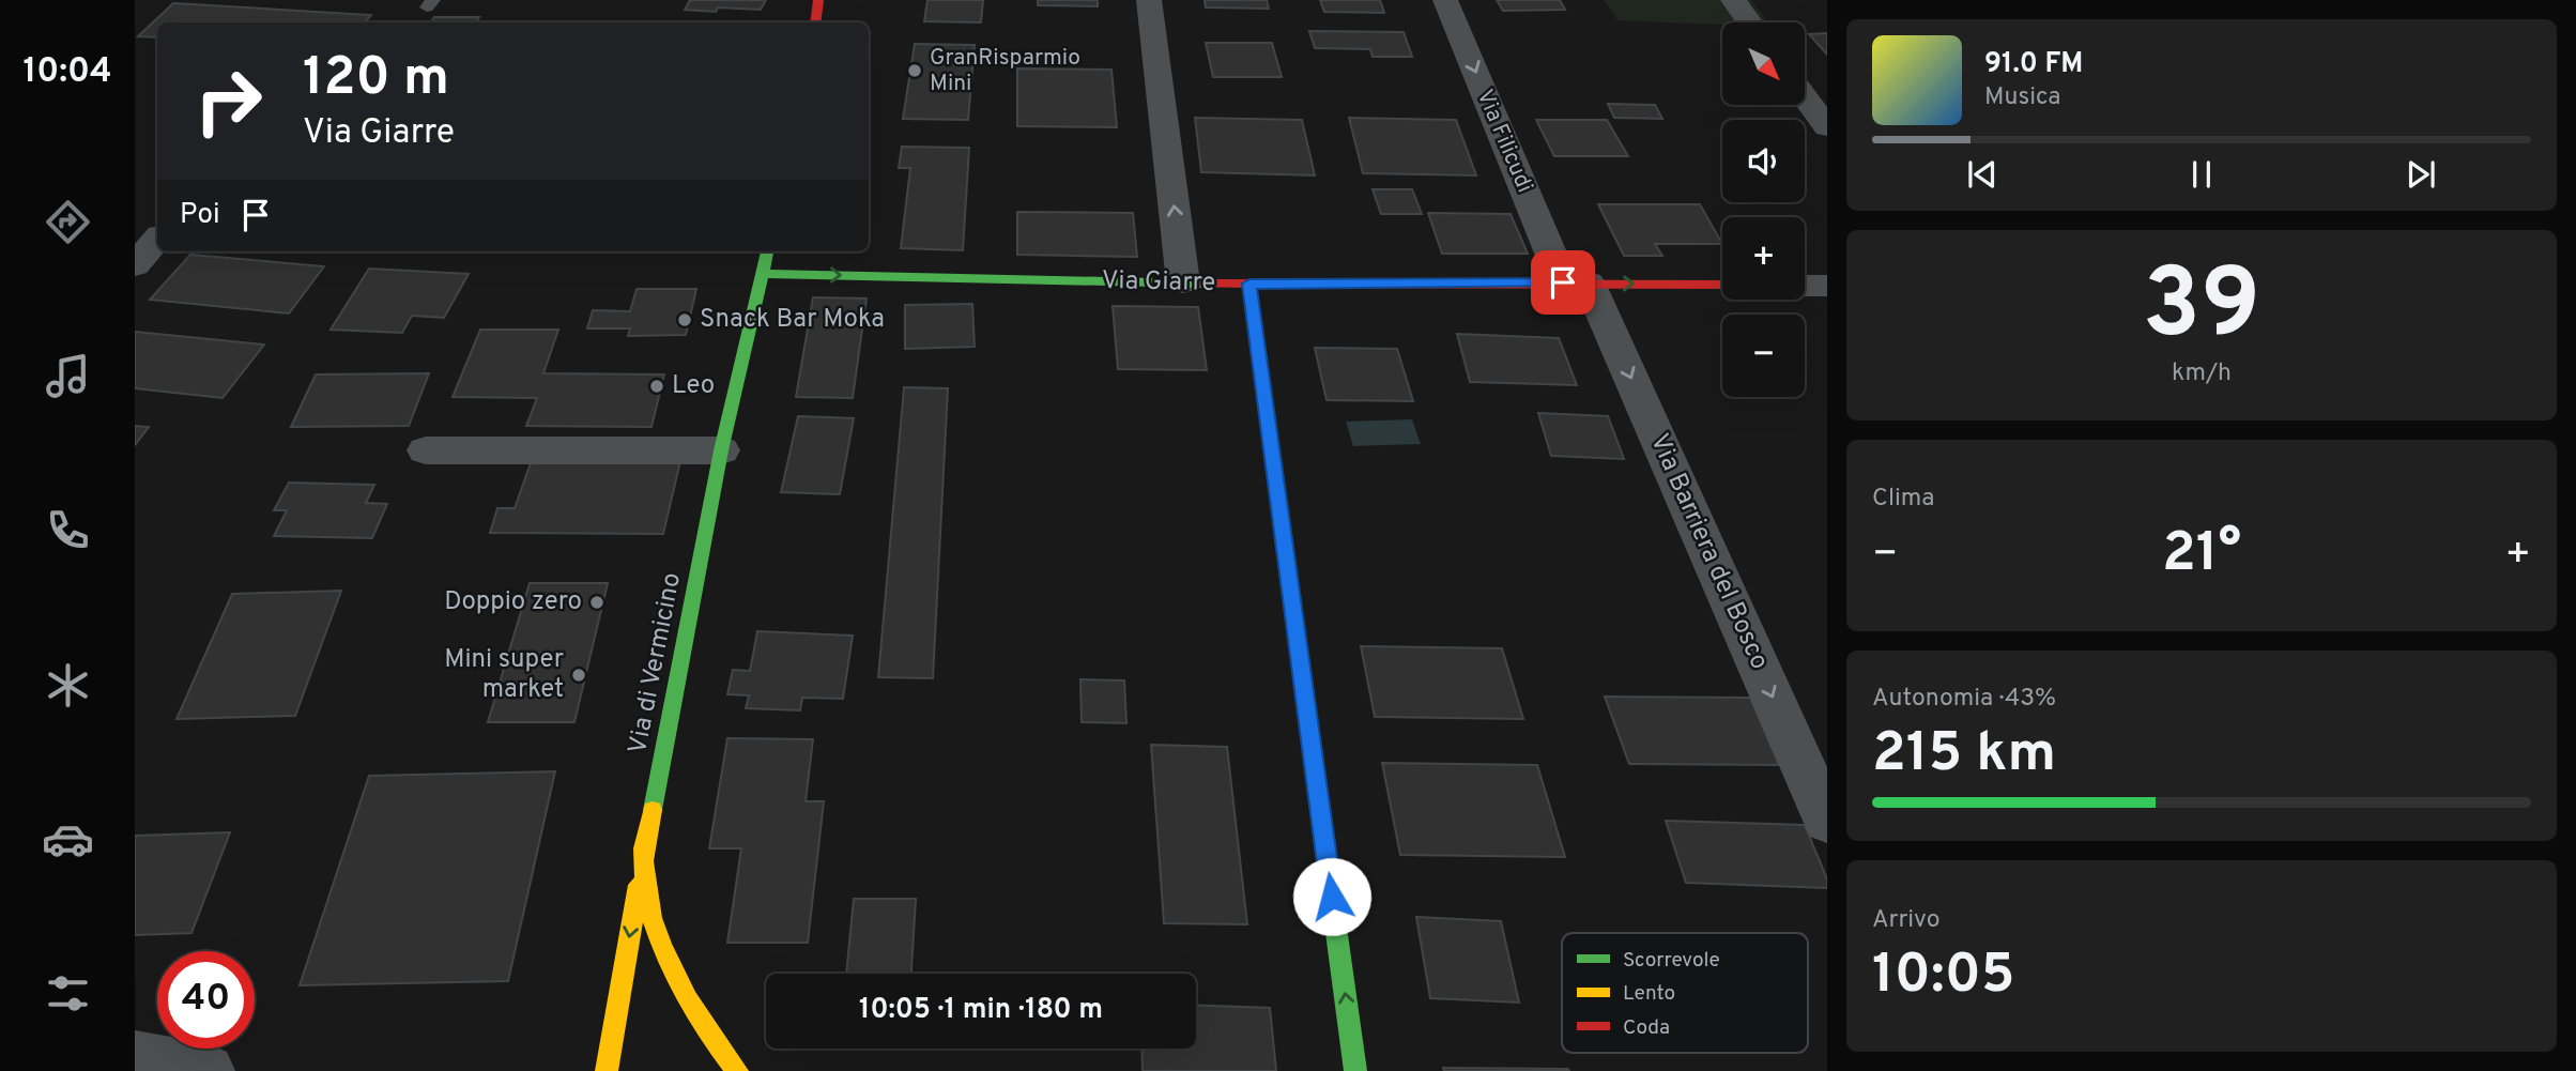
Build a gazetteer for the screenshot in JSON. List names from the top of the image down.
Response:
{
  "streets": {
    "street": [
      "Via Filicudi",
      "Via Giarre",
      "Via Barriera del Bosco",
      "Via di Vermicino"
    ]
  },
  "crossings": [
    ["Via Filicudi", "Via Giarre"],
    ["Via Filicudi", "Via Barriera del Bosco"],
    ["Via Giarre", "Via Barriera del Bosco"],
    ["Via Giarre", "Via di Vermicino"]
  ],
  "one_way": ["Via Giarre", "Via Barriera del Bosco"],
  "places": [
    "GranRisparmio Mini",
    "Snack Bar Moka",
    "Leo",
    "Doppio zero",
    "Mini super market"
  ],
  "legend": ["Scorrevole", "Lento", "Coda"],
  "north": "bottom right",
  "page": {
    "tabs": "10:04",
    "map_buttons": ["+", "−"],
    "turn": ["120 m", "Via Giarre"],
    "song": ["91.0 FM", "Musica"],
    "then": "Poi",
    "tile": [
      ["39", "km/h"],
      "Clima",
      ["Autonomia · 43%", "215 km"],
      ["Arrivo", "10:05"]
    ],
    "heat": ["−", "21°", "+"],
    "limit": "40",
    "trip": "10:05 · 1 min · 180 m"
  }
}
